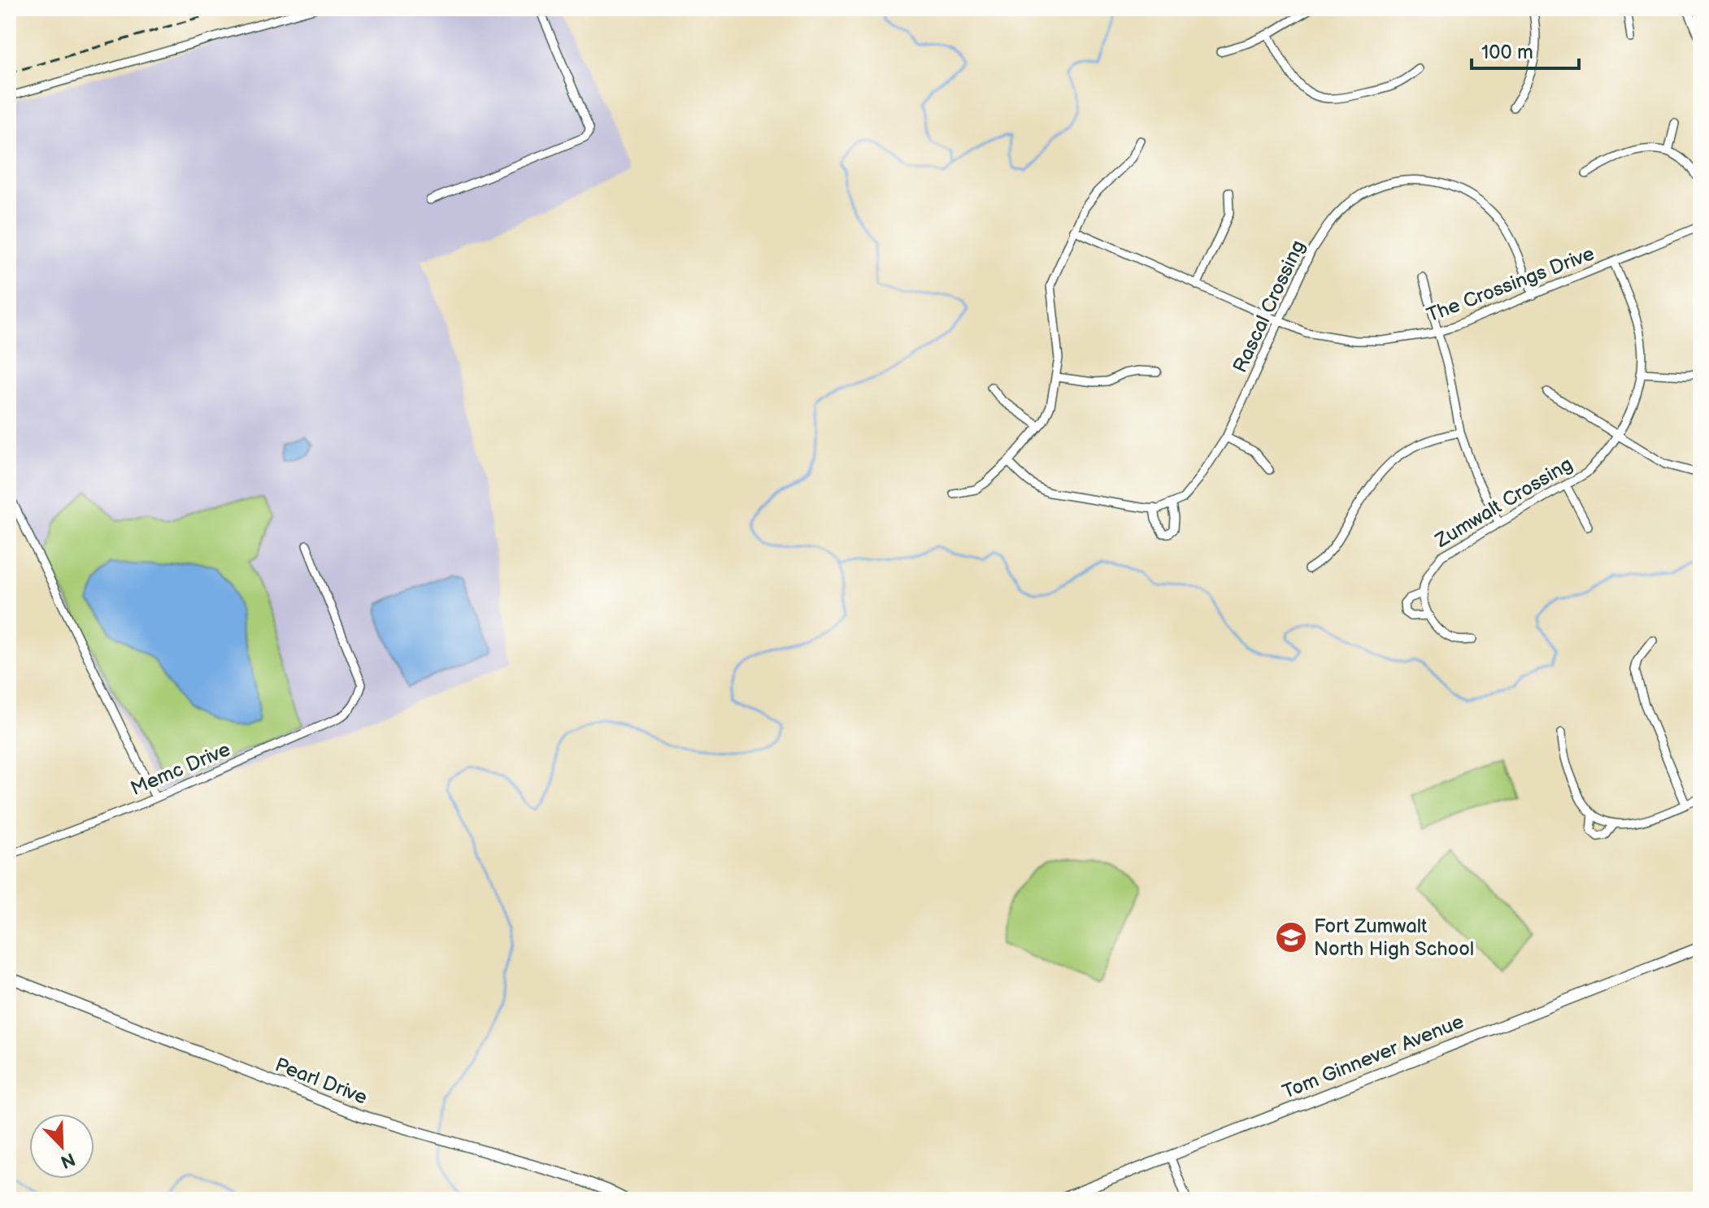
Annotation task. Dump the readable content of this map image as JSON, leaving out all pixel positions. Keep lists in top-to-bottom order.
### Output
{
  "streets": {
    "main road": ["Tom Ginnever Avenue", "Pearl Drive"],
    "street": [
      "The Crossings Drive",
      "Rascal Crossing",
      "Zumwalt Crossing",
      "Memc Drive"
    ]
  },
  "crossings": [
    ["The Crossings Drive", "Rascal Crossing"],
    ["The Crossings Drive", "Zumwalt Crossing"]
  ],
  "places": {
    "school or university": ["Fort Zumwalt North High School"]
  },
  "scale_bar": "100 m",
  "north": "bottom right"
}
